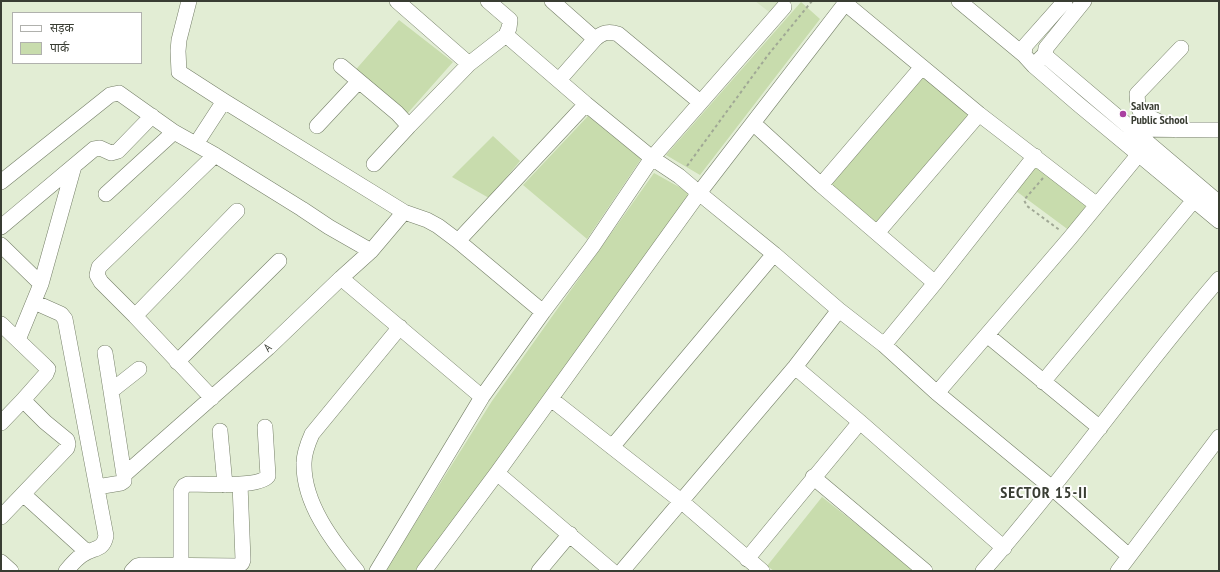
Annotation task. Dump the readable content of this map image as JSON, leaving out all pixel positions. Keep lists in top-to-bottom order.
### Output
{
  "streets": {
    "street": ["A"]
  },
  "districts": ["SECTOR 15-II"],
  "places": ["Salvan Public School"],
  "legend": ["सड़क", "पार्क"]
}
